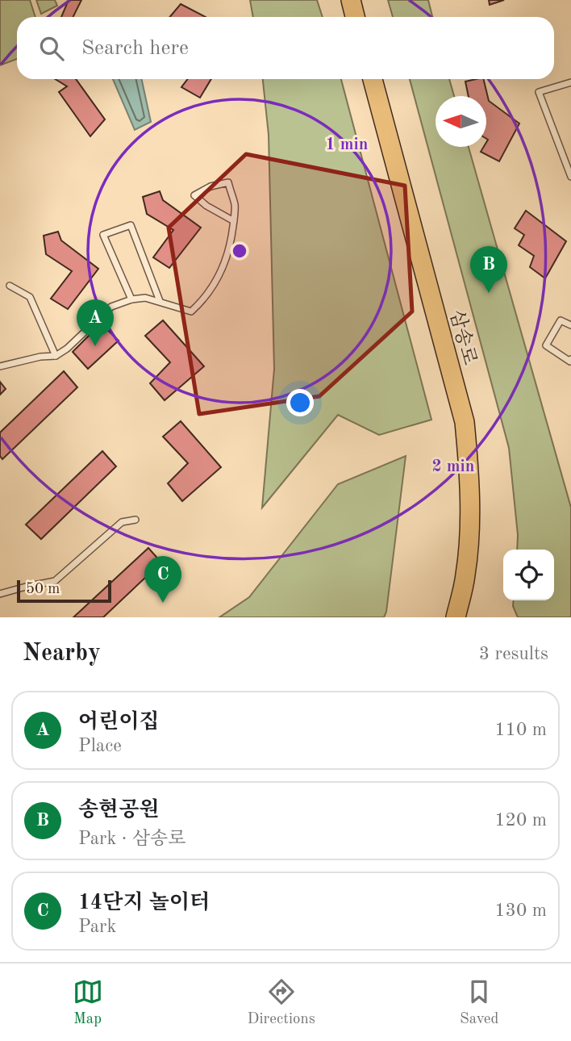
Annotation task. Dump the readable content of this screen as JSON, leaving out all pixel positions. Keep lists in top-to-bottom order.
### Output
{
  "streets": {
    "main road": ["삼송로"]
  },
  "scale_bar": "50 m",
  "north": "left",
  "page": {
    "search": "Search here",
    "pins": ["B", "A", "C"],
    "scale": "50 m",
    "heading": ["Nearby", "3 results"],
    "list": [
      {
        "mark": "A",
        "name": "어린이집",
        "note": "Place",
        "value": "110 m"
      },
      {
        "mark": "B",
        "name": "송현공원",
        "note": "Park · 삼송로",
        "value": "120 m"
      },
      {
        "mark": "C",
        "name": "14단지 놀이터",
        "note": "Park",
        "value": "130 m"
      }
    ],
    "nav": ["Map", "Directions", "Saved"]
  },
  "rings": ["1 min", "2 min"]
}
